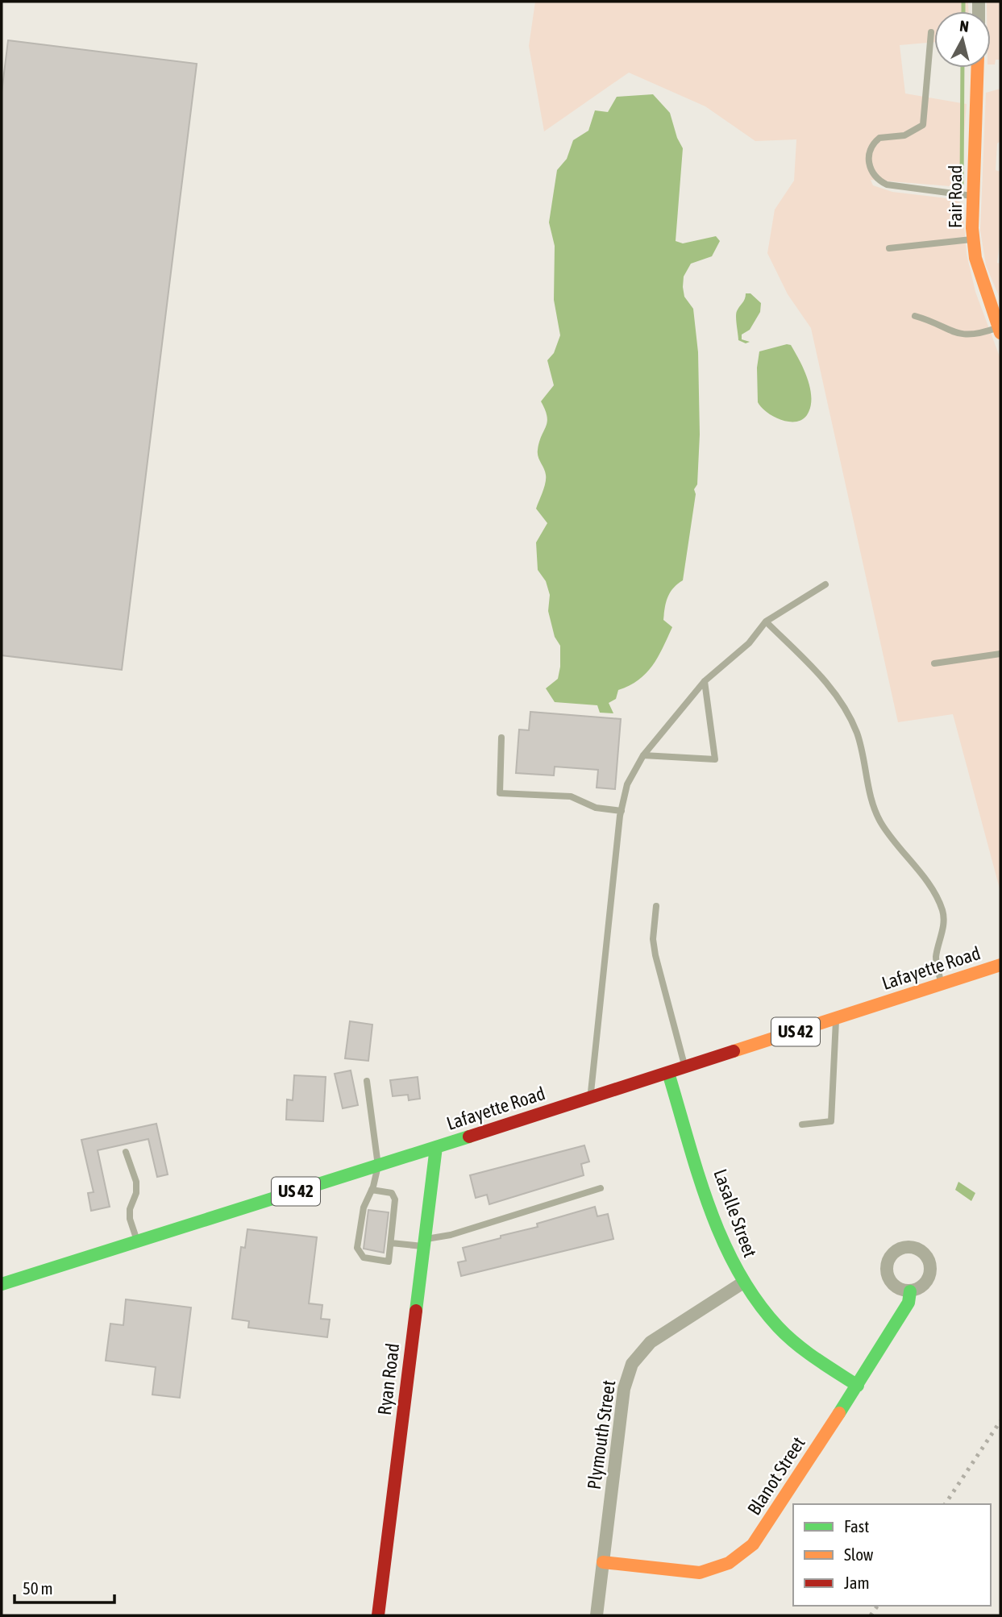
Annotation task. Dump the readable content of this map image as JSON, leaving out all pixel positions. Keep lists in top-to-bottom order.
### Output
{
  "streets": {
    "street": [
      "Fair Road",
      "Lafayette Road",
      "US 42",
      "Lasalle Street",
      "Ryan Road",
      "Plymouth Street",
      "Blanot Street"
    ]
  },
  "crossings": [
    ["Lafayette Road", "Lasalle Street"],
    ["Lafayette Road", "Ryan Road"],
    ["Lasalle Street", "Plymouth Street"],
    ["Lasalle Street", "Blanot Street"],
    ["Plymouth Street", "Blanot Street"]
  ],
  "legend": ["Fast", "Slow", "Jam"],
  "scale_bar": "50 m",
  "north": "top"
}
